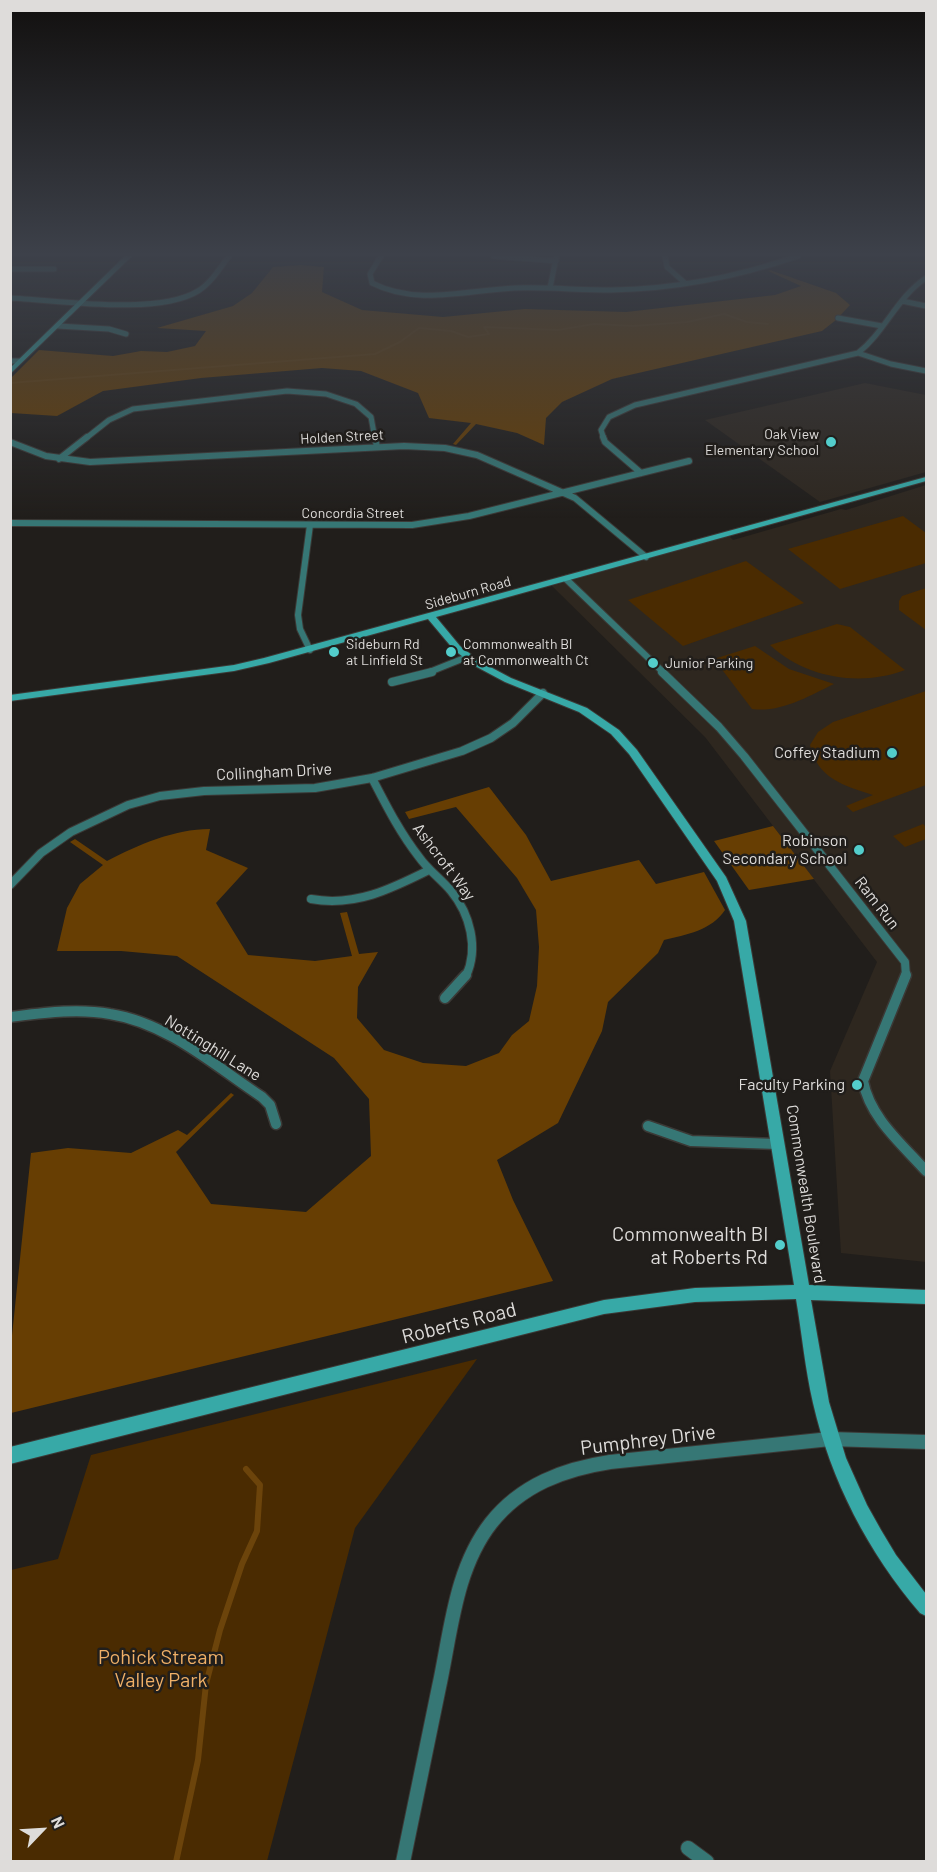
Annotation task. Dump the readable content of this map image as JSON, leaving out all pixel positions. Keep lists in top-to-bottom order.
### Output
{
  "streets": {
    "street": [
      "Holden Street",
      "Concordia Street",
      "Sideburn Road",
      "Collingham Drive",
      "Ashcroft Way",
      "Ram Run",
      "Nottinghill Lane",
      "Commonwealth Boulevard",
      "Roberts Road",
      "Pumphrey Drive"
    ]
  },
  "crossings": [
    ["Holden Street", "Concordia Street"],
    ["Holden Street", "Sideburn Road"],
    ["Sideburn Road", "Ram Run"],
    ["Sideburn Road", "Commonwealth Boulevard"],
    ["Collingham Drive", "Ashcroft Way"],
    ["Collingham Drive", "Commonwealth Boulevard"],
    ["Commonwealth Boulevard", "Roberts Road"],
    ["Commonwealth Boulevard", "Pumphrey Drive"]
  ],
  "parks": ["Pohick Stream Valley Park"],
  "places": [
    "Oak View Elementary School",
    "Sideburn Rd at Linfield St",
    "Commonwealth Bl at Commonwealth Ct",
    "Junior Parking",
    "Coffey Stadium",
    "Robinson Secondary School",
    "Faculty Parking",
    "Commonwealth Bl at Roberts Rd"
  ],
  "north": "top right"
}
